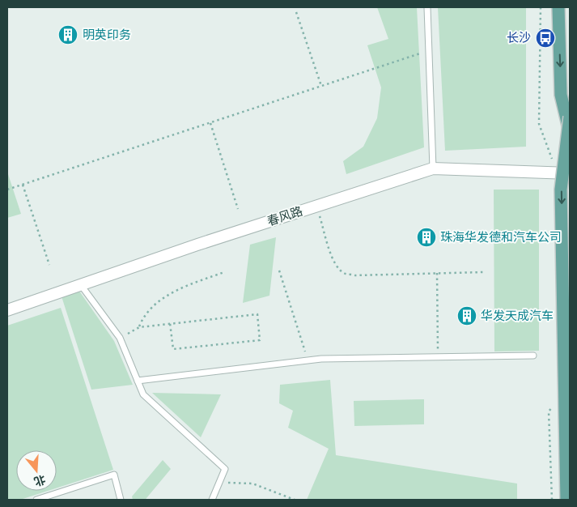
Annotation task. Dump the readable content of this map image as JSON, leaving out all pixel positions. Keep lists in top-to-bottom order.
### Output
{
  "streets": {
    "street": ["春风路"]
  },
  "places": {
    "building": ["明英印务", "珠海华发德和汽车公司", "华发天成汽车"],
    "bus stop": ["长沙"]
  },
  "north": "bottom"
}
